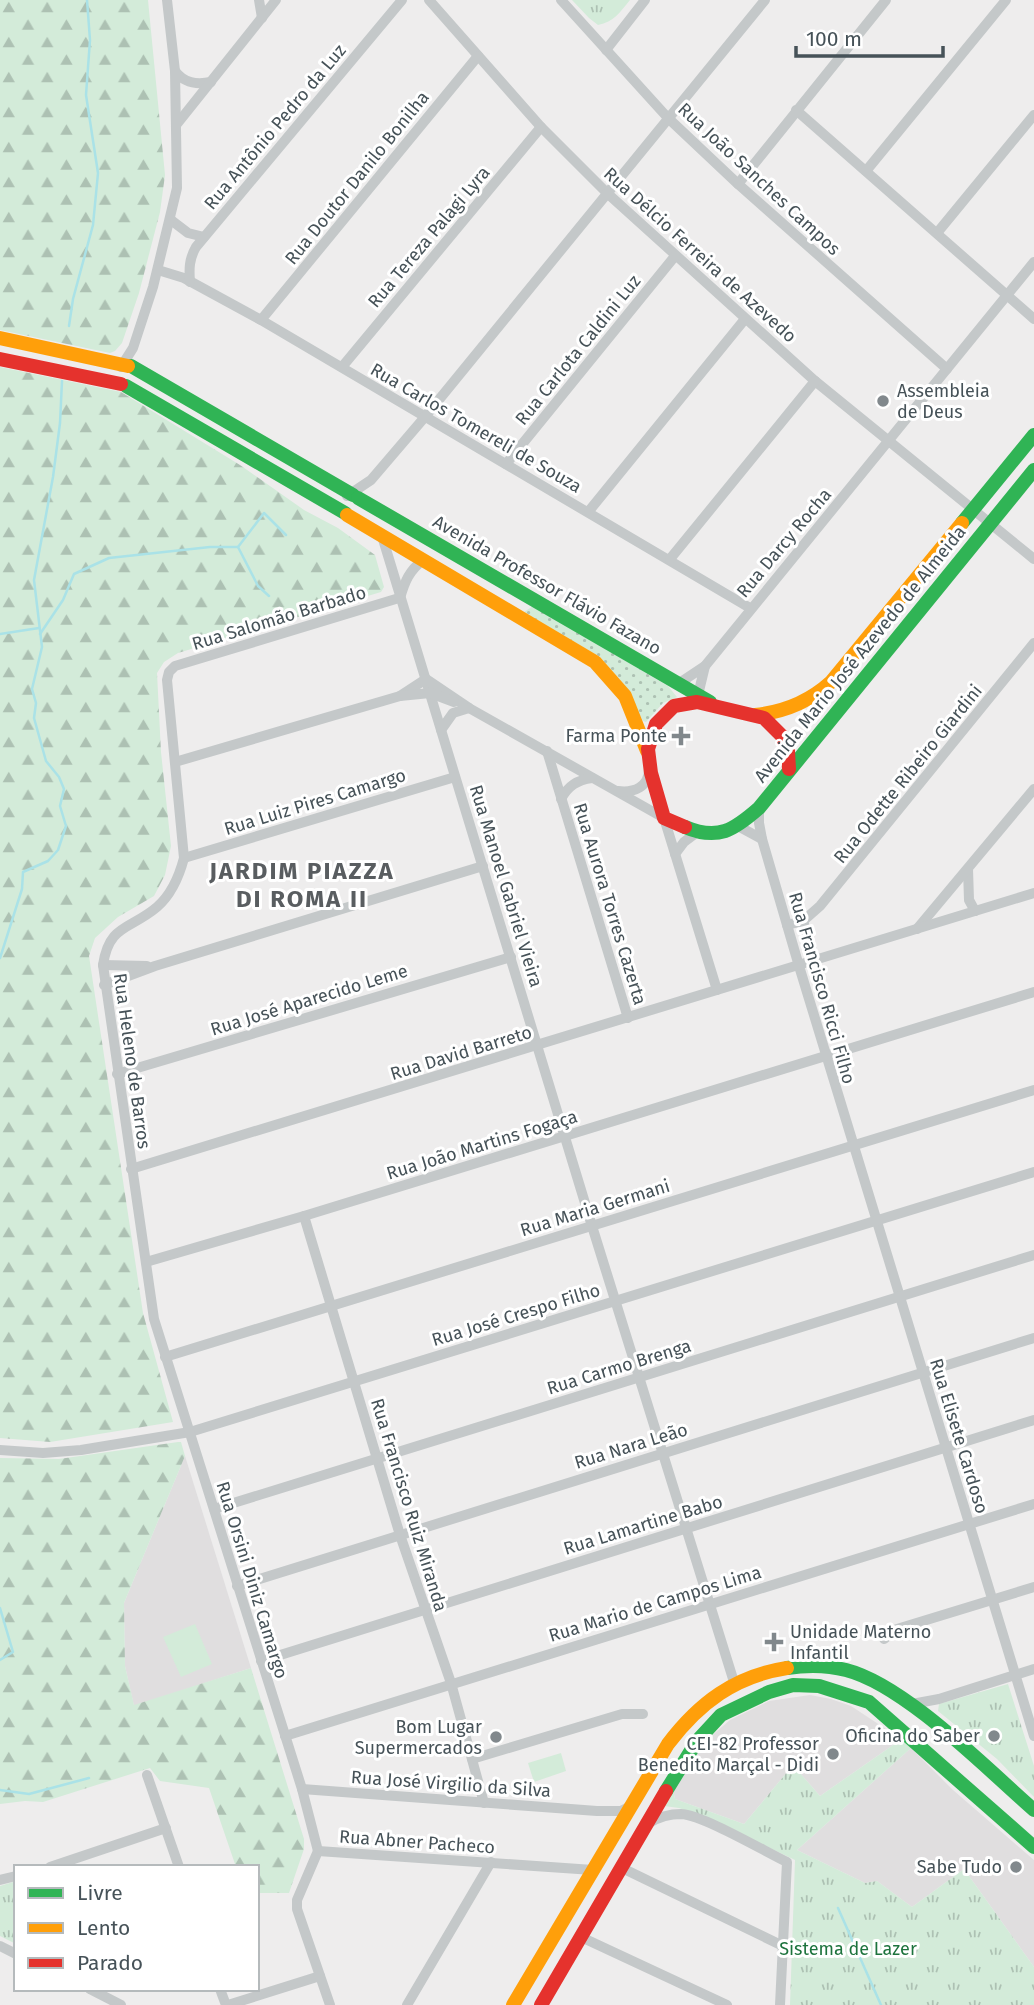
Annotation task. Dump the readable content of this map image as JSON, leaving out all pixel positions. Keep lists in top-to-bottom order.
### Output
{
  "streets": {
    "street": [
      "Rua Antônio Pedro da Luz",
      "Rua Doutor Danilo Bonilha",
      "Rua João Sanches Campos",
      "Rua Tereza Palagi Lyra",
      "Rua Délcio Ferreira de Azevedo",
      "Rua Carlota Caldini Luz",
      "Rua Carlos Tomereli de Souza",
      "Rua Darcy Rocha",
      "Avenida Professor Flávio Fazano",
      "Rua Salomão Barbado",
      "Avenida Mario José Azevedo de Almeida",
      "Rua Odette Ribeiro Giardini",
      "Rua Luiz Pires Camargo",
      "Rua Manoel Gabriel Vieira",
      "Rua Aurora Torres Cazerta",
      "Rua Francisco Ricci Filho",
      "Rua José Aparecido Leme",
      "Rua David Barreto",
      "Rua Heleno de Barros",
      "Rua João Martins Fogaça",
      "Rua Maria Germani",
      "Rua José Crespo Filho",
      "Rua Carmo Brenga",
      "Rua Elisete Cardoso",
      "Rua Nara Leão",
      "Rua Francisco Ruiz Miranda",
      "Rua Lamartine Babo",
      "Rua Orsini Diniz Camargo",
      "Rua Mario de Campos Lima",
      "Rua José Virgilio da Silva",
      "Rua Abner Pacheco"
    ]
  },
  "crossings": [
    ["Rua Antônio Pedro da Luz", "Rua Carlos Tomereli de Souza"],
    ["Rua Doutor Danilo Bonilha", "Rua Délcio Ferreira de Azevedo"],
    ["Rua Doutor Danilo Bonilha", "Rua Carlos Tomereli de Souza"],
    ["Rua João Sanches Campos", "Rua Darcy Rocha"],
    ["Rua Tereza Palagi Lyra", "Rua Délcio Ferreira de Azevedo"],
    ["Rua Tereza Palagi Lyra", "Rua Carlos Tomereli de Souza"],
    ["Rua Délcio Ferreira de Azevedo", "Rua Carlota Caldini Luz"],
    ["Rua Délcio Ferreira de Azevedo", "Rua Darcy Rocha"],
    ["Rua Délcio Ferreira de Azevedo", "Avenida Mario José Azevedo de Almeida"],
    ["Rua Carlota Caldini Luz", "Rua Carlos Tomereli de Souza"],
    ["Rua Carlos Tomereli de Souza", "Rua Darcy Rocha"],
    ["Rua Darcy Rocha", "Avenida Professor Flávio Fazano"],
    ["Avenida Professor Flávio Fazano", "Avenida Mario José Azevedo de Almeida"],
    ["Avenida Professor Flávio Fazano", "Rua Francisco Ricci Filho"],
    ["Rua Salomão Barbado", "Rua Manoel Gabriel Vieira"],
    ["Rua Salomão Barbado", "Rua Heleno de Barros"],
    ["Avenida Mario José Azevedo de Almeida", "Rua Francisco Ricci Filho"],
    ["Rua Odette Ribeiro Giardini", "Rua Francisco Ricci Filho"],
    ["Rua Luiz Pires Camargo", "Rua Manoel Gabriel Vieira"],
    ["Rua Luiz Pires Camargo", "Rua Heleno de Barros"],
    ["Rua Manoel Gabriel Vieira", "Rua José Aparecido Leme"],
    ["Rua Manoel Gabriel Vieira", "Rua David Barreto"],
    ["Rua Manoel Gabriel Vieira", "Rua João Martins Fogaça"],
    ["Rua Manoel Gabriel Vieira", "Rua Maria Germani"],
    ["Rua Manoel Gabriel Vieira", "Rua José Crespo Filho"],
    ["Rua Manoel Gabriel Vieira", "Rua Carmo Brenga"],
    ["Rua Manoel Gabriel Vieira", "Rua Nara Leão"],
    ["Rua Manoel Gabriel Vieira", "Rua Lamartine Babo"],
    ["Rua Manoel Gabriel Vieira", "Rua Mario de Campos Lima"],
    ["Rua Aurora Torres Cazerta", "Rua David Barreto"],
    ["Rua Francisco Ricci Filho", "Rua David Barreto"],
    ["Rua Francisco Ricci Filho", "Rua João Martins Fogaça"],
    ["Rua Francisco Ricci Filho", "Rua Maria Germani"],
    ["Rua Francisco Ricci Filho", "Rua Elisete Cardoso"],
    ["Rua José Aparecido Leme", "Rua Heleno de Barros"],
    ["Rua David Barreto", "Rua Heleno de Barros"],
    ["Rua Heleno de Barros", "Rua João Martins Fogaça"],
    ["Rua Heleno de Barros", "Rua Orsini Diniz Camargo"],
    ["Rua João Martins Fogaça", "Rua Francisco Ruiz Miranda"],
    ["Rua Maria Germani", "Rua Elisete Cardoso"],
    ["Rua Maria Germani", "Rua Francisco Ruiz Miranda"],
    ["Rua Maria Germani", "Rua Orsini Diniz Camargo"],
    ["Rua José Crespo Filho", "Rua Elisete Cardoso"],
    ["Rua José Crespo Filho", "Rua Francisco Ruiz Miranda"],
    ["Rua José Crespo Filho", "Rua Orsini Diniz Camargo"],
    ["Rua Carmo Brenga", "Rua Elisete Cardoso"],
    ["Rua Carmo Brenga", "Rua Francisco Ruiz Miranda"],
    ["Rua Carmo Brenga", "Rua Orsini Diniz Camargo"],
    ["Rua Elisete Cardoso", "Rua Nara Leão"],
    ["Rua Elisete Cardoso", "Rua Lamartine Babo"],
    ["Rua Elisete Cardoso", "Rua Mario de Campos Lima"],
    ["Rua Nara Leão", "Rua Francisco Ruiz Miranda"],
    ["Rua Nara Leão", "Rua Orsini Diniz Camargo"],
    ["Rua Francisco Ruiz Miranda", "Rua Lamartine Babo"],
    ["Rua Francisco Ruiz Miranda", "Rua Mario de Campos Lima"],
    ["Rua Francisco Ruiz Miranda", "Rua José Virgilio da Silva"],
    ["Rua Lamartine Babo", "Rua Orsini Diniz Camargo"],
    ["Rua Orsini Diniz Camargo", "Rua Mario de Campos Lima"],
    ["Rua Orsini Diniz Camargo", "Rua José Virgilio da Silva"],
    ["Rua Orsini Diniz Camargo", "Rua Abner Pacheco"]
  ],
  "districts": ["JARDIM PIAZZA DI ROMA II"],
  "parks": ["Sistema de Lazer"],
  "places": {
    "other": [
      "Assembleia de Deus",
      "Oficina do Saber",
      "Bom Lugar Supermercados",
      "CEI-82 Professor Benedito Marçal - Didi",
      "Sabe Tudo"
    ],
    "health": ["Farma Ponte", "Unidade Materno Infantil"]
  },
  "legend": ["Livre", "Lento", "Parado"],
  "scale_bar": "100 m"
}
